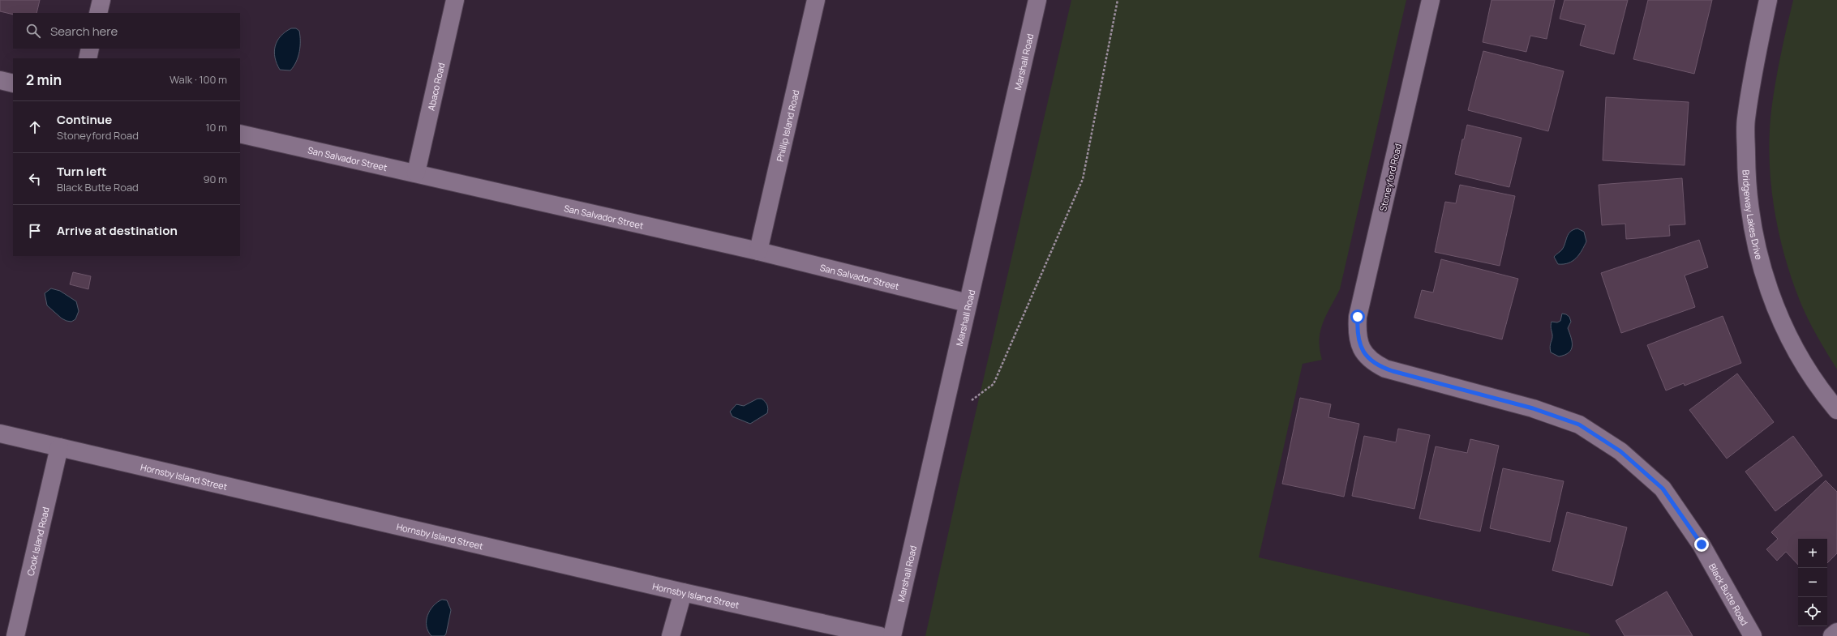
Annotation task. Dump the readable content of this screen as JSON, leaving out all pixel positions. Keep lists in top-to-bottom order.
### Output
{
  "streets": {
    "street": [
      "Marshall Road",
      "Abaco Road",
      "Phillip Island Road",
      "San Salvador Street",
      "Stoneyford Road",
      "Bridgeway Lakes Drive",
      "Hornsby Island Street",
      "Cook Island Road",
      "Black Butte Road"
    ]
  },
  "crossings": [
    ["Marshall Road", "San Salvador Street"],
    ["Abaco Road", "San Salvador Street"],
    ["Phillip Island Road", "San Salvador Street"],
    ["Stoneyford Road", "Black Butte Road"],
    ["Hornsby Island Street", "Cook Island Road"]
  ],
  "page": {
    "search": "Search here",
    "heading": ["2 min", "Walk · 100 m"],
    "list": [
      ["Continue", "Stoneyford Road", "10 m"],
      ["Turn left", "Black Butte Road", "90 m"],
      "Arrive at destination"
    ],
    "map_buttons": ["+", "−"]
  }
}
